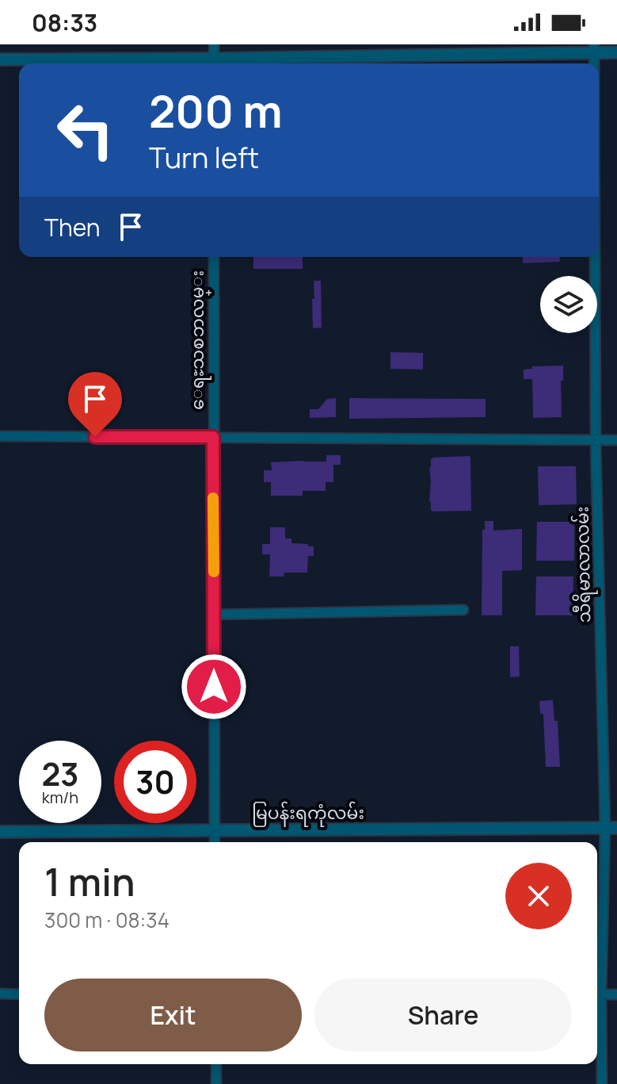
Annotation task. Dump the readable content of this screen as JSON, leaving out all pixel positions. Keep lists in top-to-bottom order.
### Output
{
  "streets": {
    "street": ["ေရႊသစၥာလမ္း", "သီရိမာလာလမ်း", "မြပန်းရကုံလမ်း"]
  },
  "crossings": [
    ["ေရႊသစၥာလမ္း", "မြပန်းရကုံလမ်း"],
    ["သီရိမာလာလမ်း", "မြပန်းရကုံလမ်း"]
  ],
  "page": {
    "status": "08:33",
    "turn": ["200 m", "Turn left"],
    "then": "Then",
    "speed": "23 km/h",
    "limit": "30",
    "heading": ["1 min", "300 m · 08:34"],
    "buttons": ["Exit", "Share"]
  }
}
